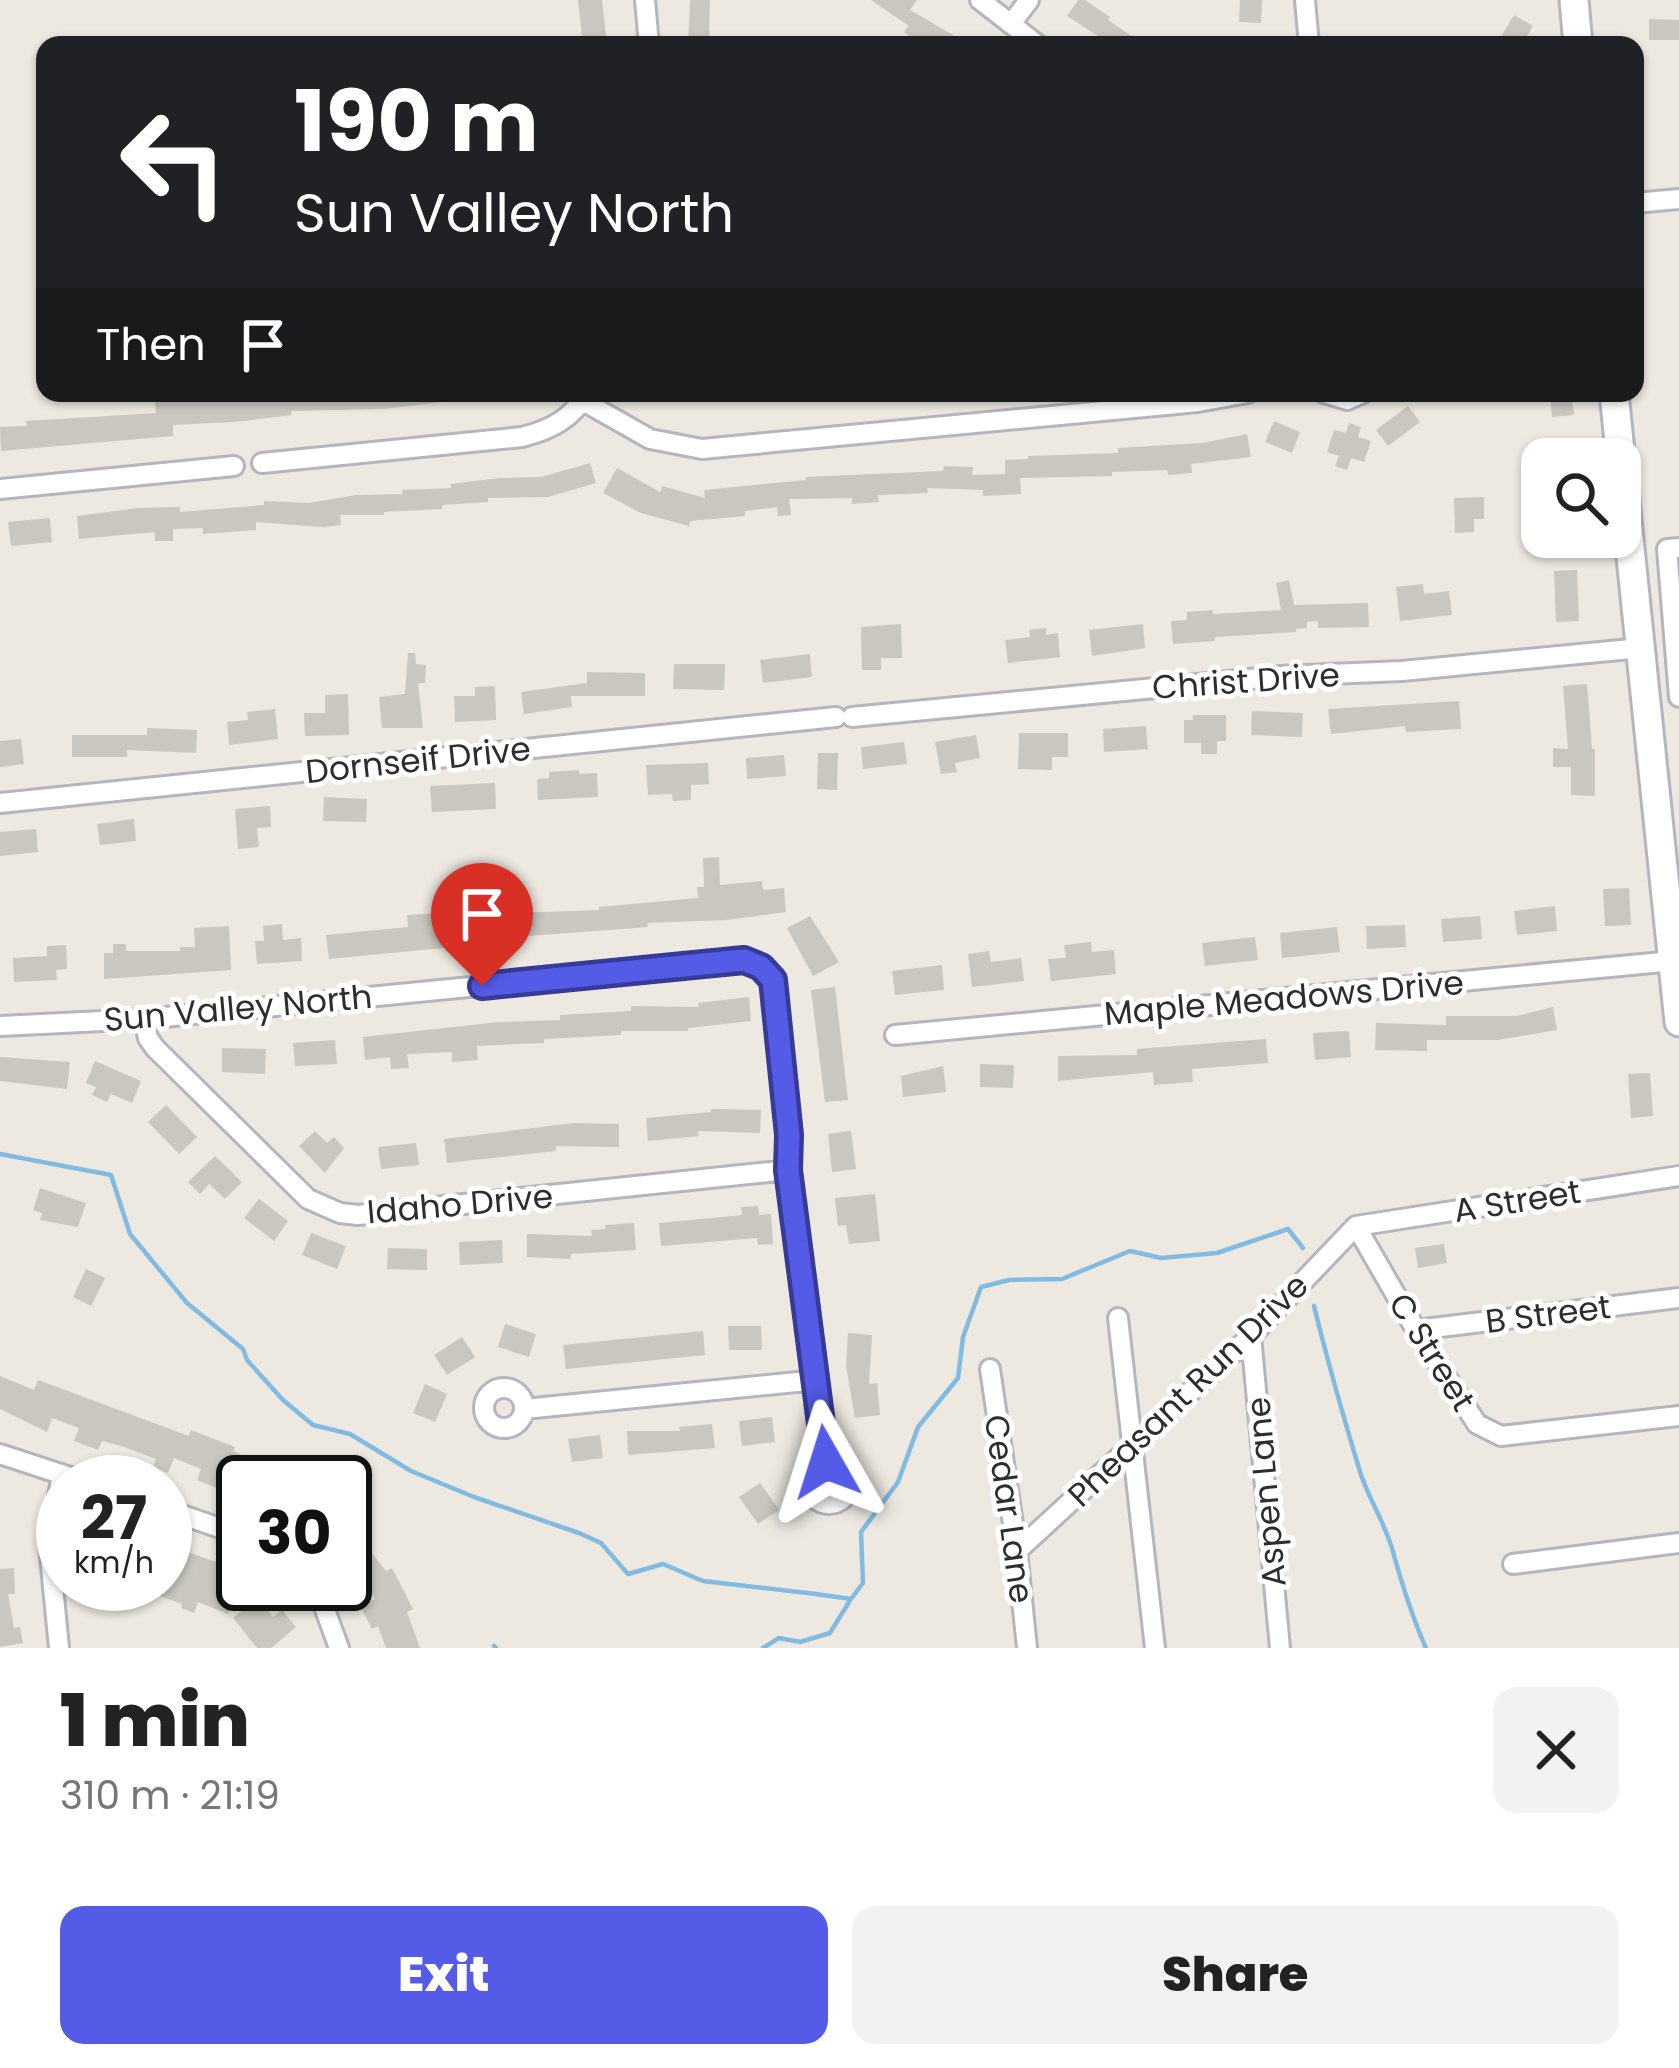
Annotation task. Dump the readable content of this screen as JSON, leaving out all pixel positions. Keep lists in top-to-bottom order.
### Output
{
  "streets": {
    "street": [
      "Christ Drive",
      "Dornseif Drive",
      "Maple Meadows Drive",
      "Sun Valley North",
      "A Street",
      "Idaho Drive",
      "B Street",
      "C Street",
      "Pheasant Run Drive",
      "Aspen Lane",
      "Cedar Lane"
    ]
  },
  "crossings": [
    ["Christ Drive", "Dornseif Drive"],
    ["Sun Valley North", "Idaho Drive"],
    ["A Street", "C Street"],
    ["A Street", "Pheasant Run Drive"],
    ["B Street", "C Street"],
    ["C Street", "Pheasant Run Drive"],
    ["Pheasant Run Drive", "Aspen Lane"],
    ["Pheasant Run Drive", "Cedar Lane"]
  ],
  "page": {
    "turn": ["190 m", "Sun Valley North"],
    "then": "Then",
    "speed": "27 km/h",
    "limit": "30",
    "heading": ["1 min", "310 m · 21:19"],
    "buttons": ["Exit", "Share"]
  }
}
